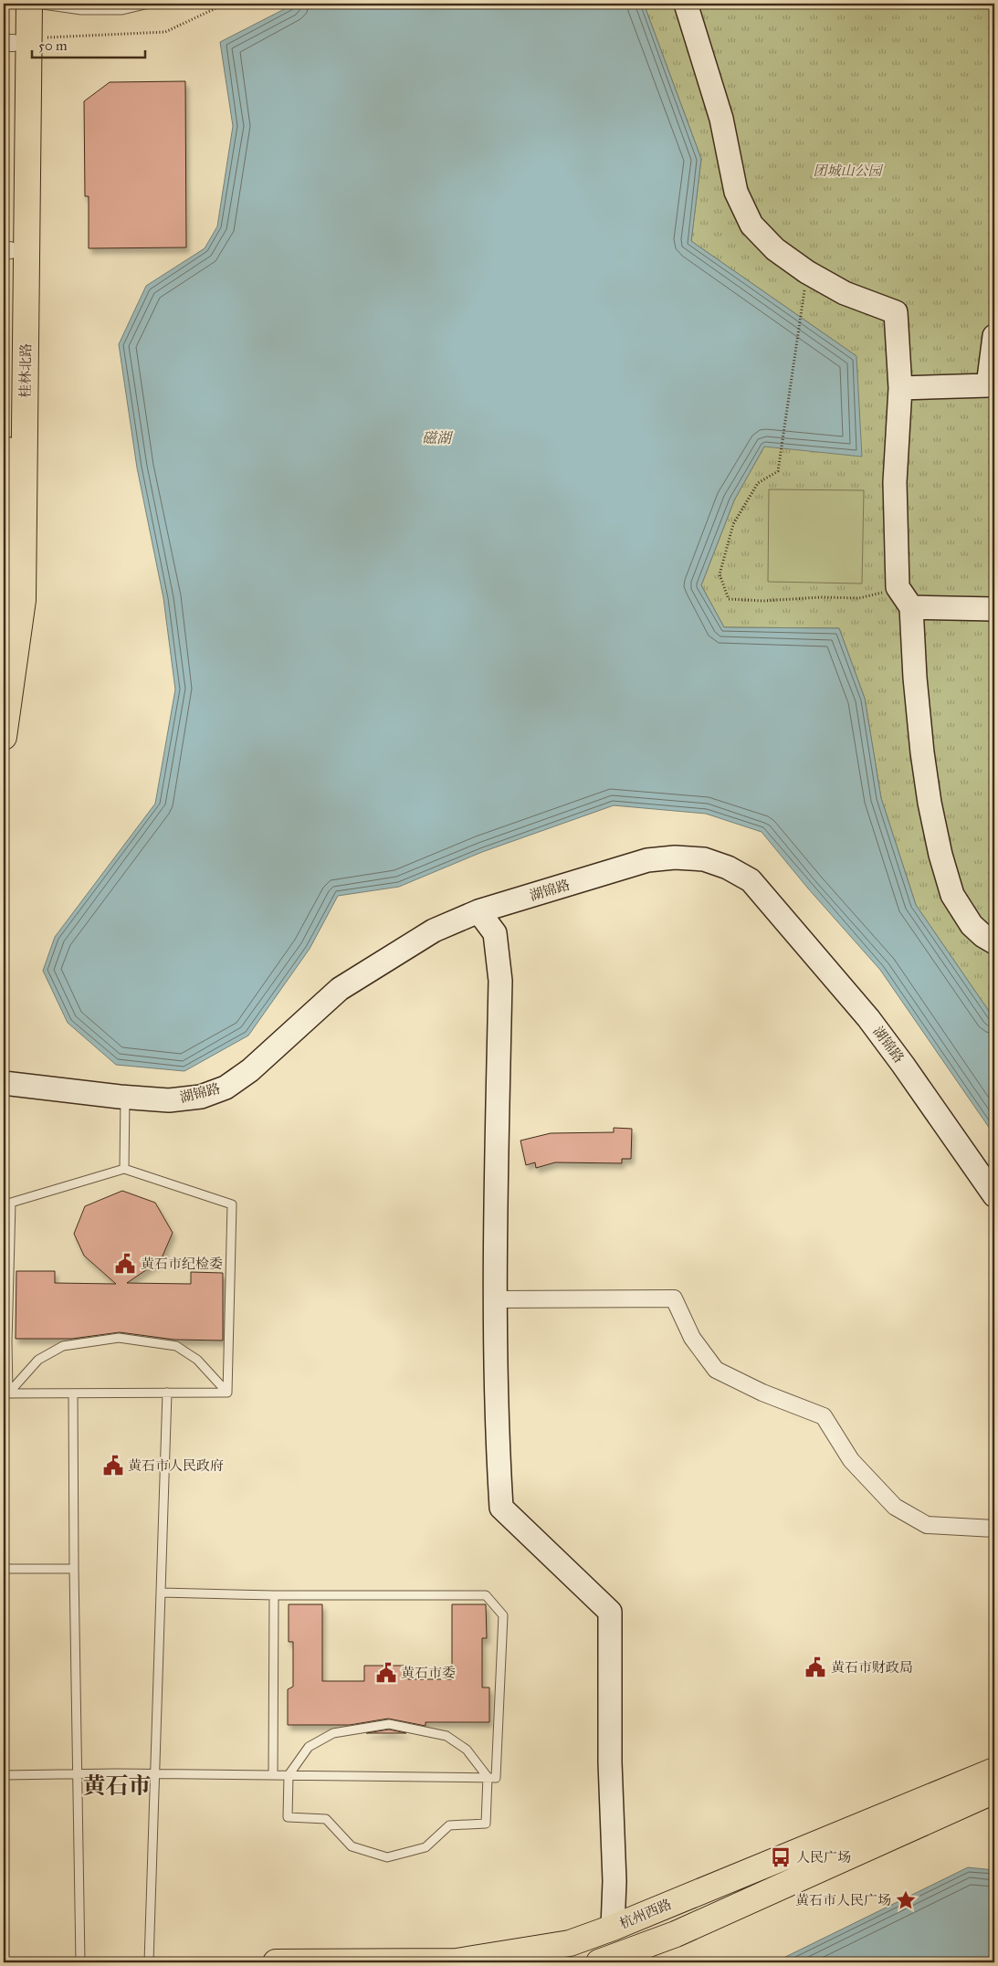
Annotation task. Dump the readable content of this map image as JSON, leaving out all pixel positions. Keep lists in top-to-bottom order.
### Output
{
  "streets": {
    "main road": ["桂林北路", "杭州西路"],
    "street": ["湖锦路"]
  },
  "districts": ["黄石市"],
  "water": ["磁湖"],
  "parks": ["团城山公园"],
  "places": {
    "public building": [
      "黄石市纪检委",
      "黄石市人民政府",
      "黄石市财政局",
      "黄石市委"
    ],
    "bus stop": ["人民广场"],
    "place": ["黄石市人民广场"]
  },
  "scale_bar": "50 m"
}
